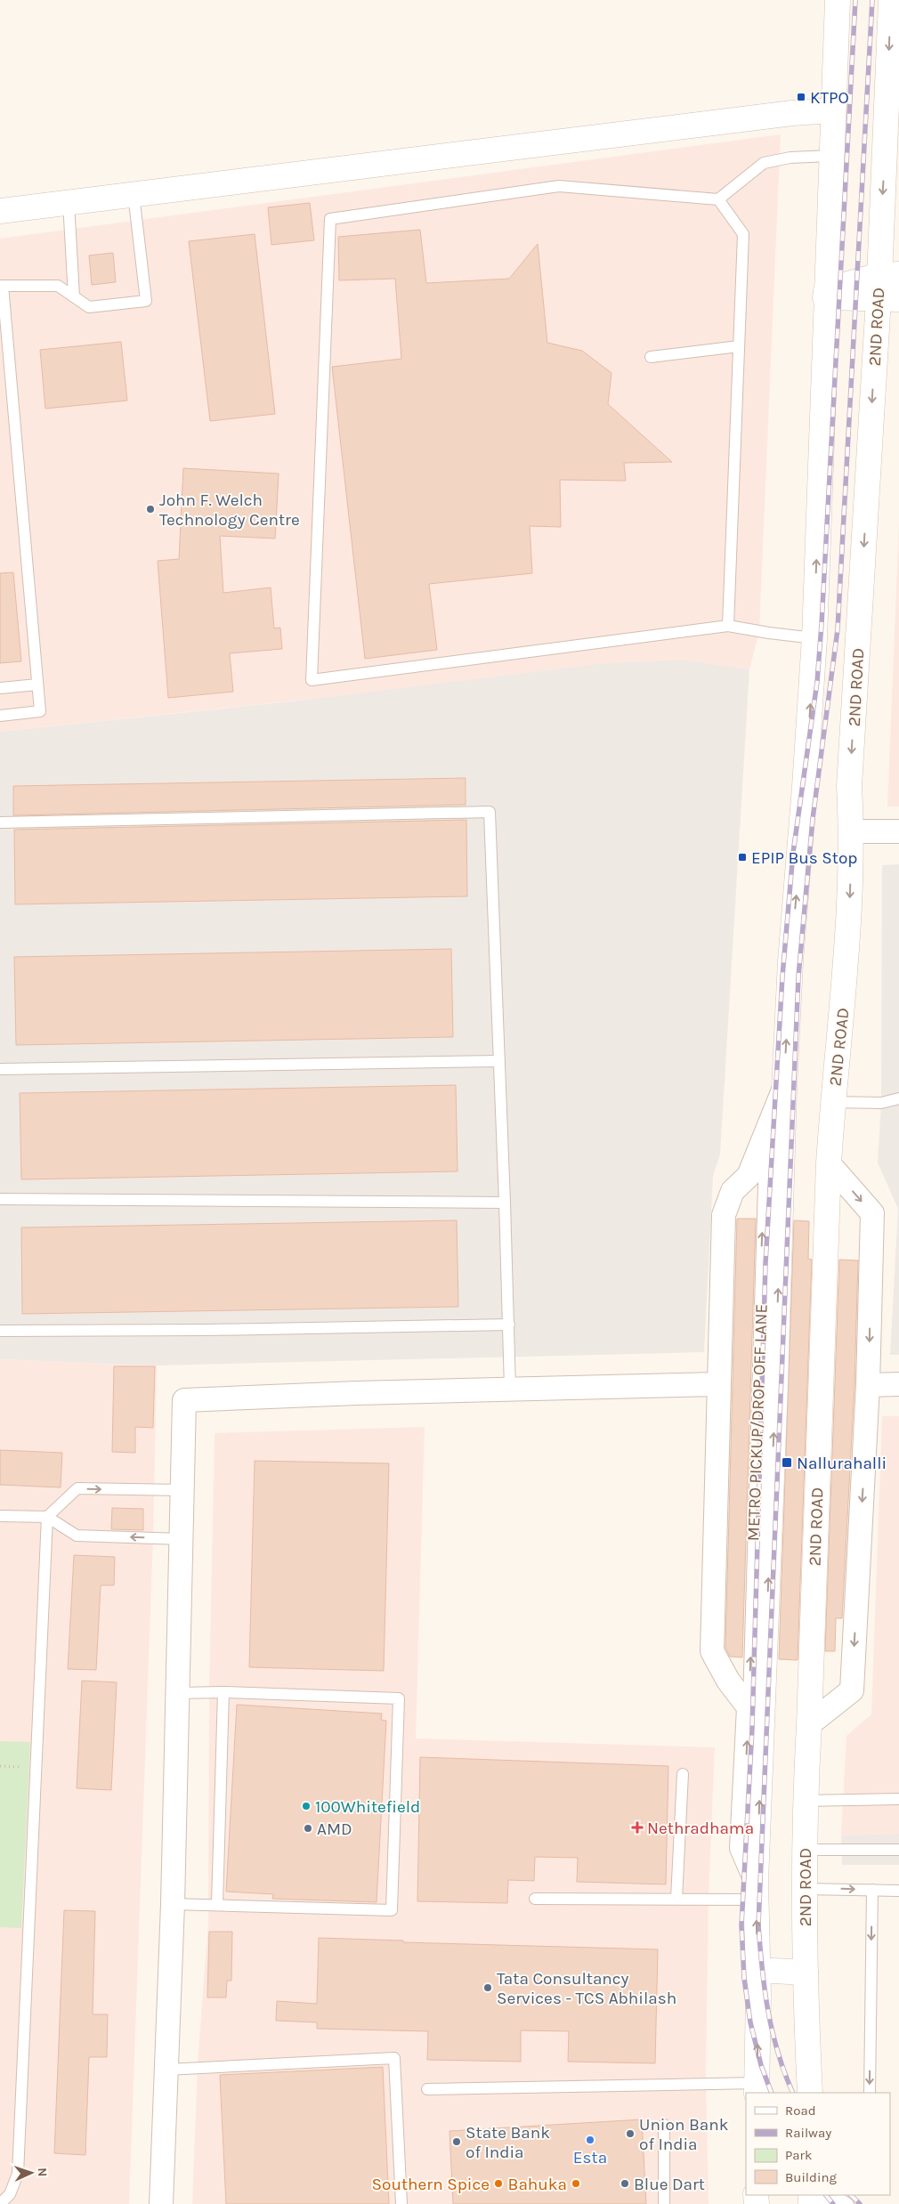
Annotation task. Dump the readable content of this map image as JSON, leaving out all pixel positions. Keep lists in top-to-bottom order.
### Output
{
  "streets": {
    "main road": ["2ND ROAD"],
    "lane": ["METRO PICKUP/DROP OFF LANE"]
  },
  "one_way": ["METRO PICKUP/DROP OFF LANE"],
  "places": {
    "transit": ["KTPO", "EPIP Bus Stop", "Nallurahalli"],
    "other": [
      "John F. Welch Technology Centre",
      "100Whitefield",
      "AMD",
      "Tata Consultancy Services - TCS Abhilash",
      "Union Bank of India",
      "Esta",
      "State Bank of India",
      "Southern Spice",
      "Bahuka",
      "Blue Dart"
    ],
    "health": ["Nethradhama"]
  },
  "legend": [
    "Road",
    "Railway",
    "Park",
    "Building"
  ],
  "north": "right"
}
